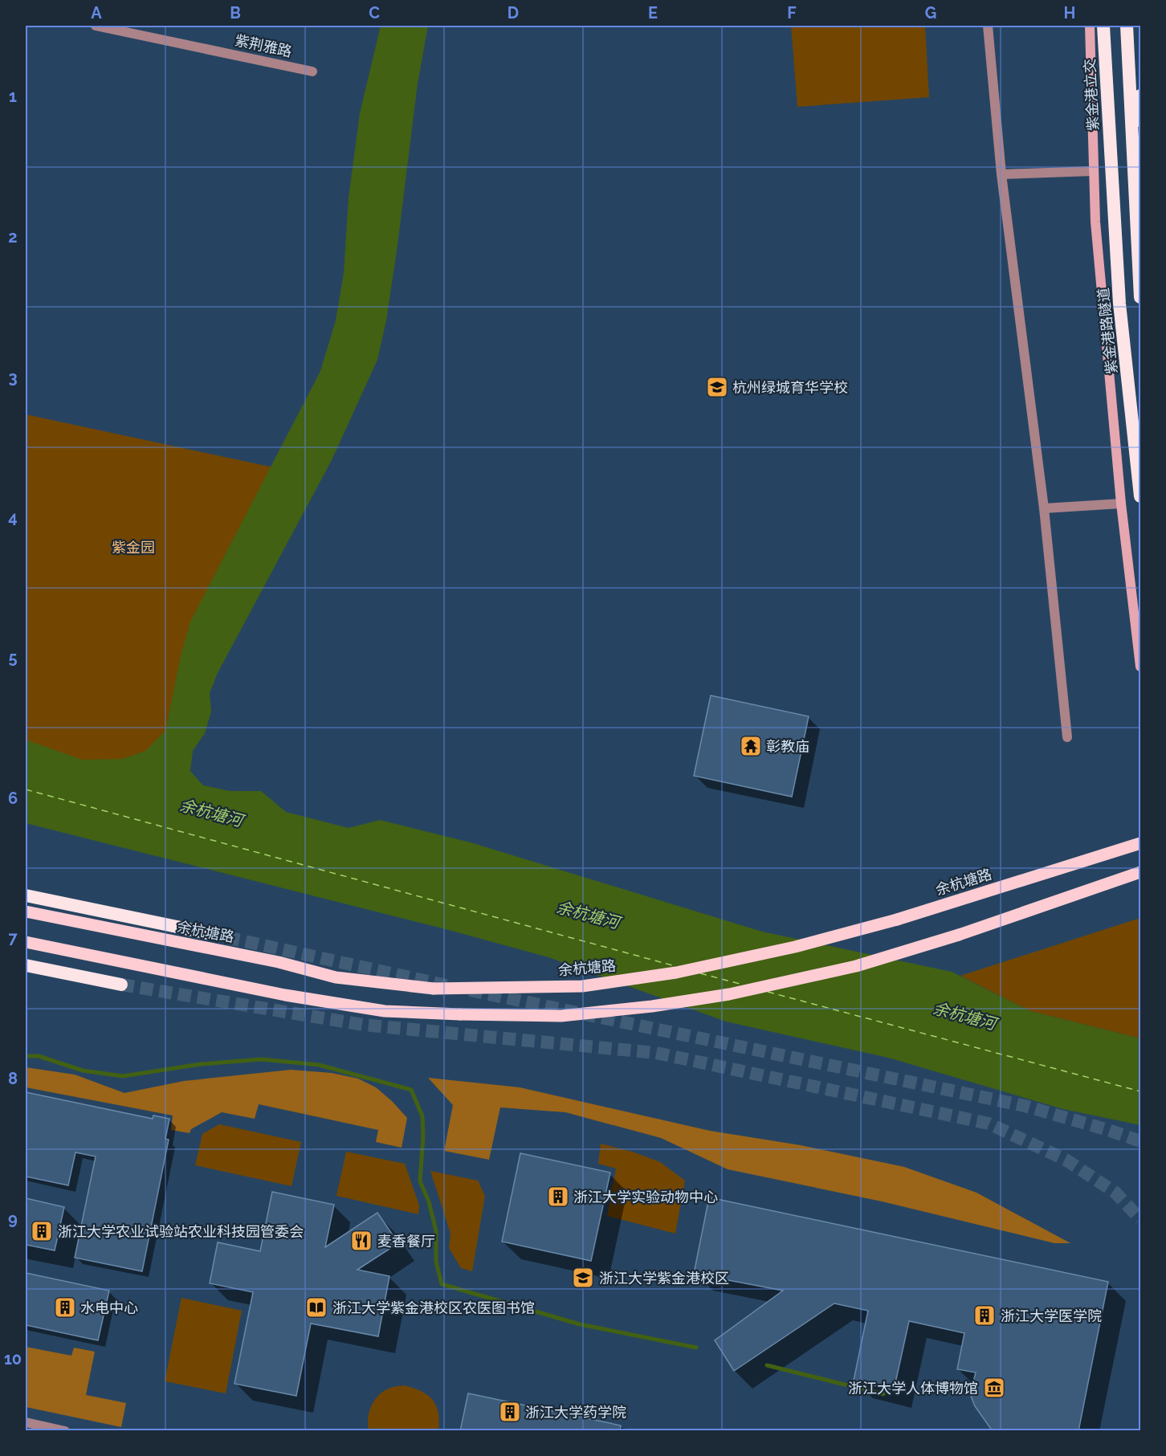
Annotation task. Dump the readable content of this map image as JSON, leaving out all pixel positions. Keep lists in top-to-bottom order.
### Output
{
  "streets": {
    "highway": ["紫金港立交", "紫金港路隧道"],
    "main road": ["余杭塘路"],
    "street": ["紫荆雅路"]
  },
  "crossings": [
    ["紫金港立交", "紫金港路隧道"]
  ],
  "water": ["余杭塘河"],
  "parks": ["紫金园"],
  "places": {
    "school or university": ["杭州绿城育华学校", "浙江大学紫金港校区"],
    "temple": ["彰教庙"],
    "building": [
      "浙江大学实验动物中心",
      "浙江大学农业试验站农业科技园管委会",
      "水电中心",
      "浙江大学医学院",
      "浙江大学药学院"
    ],
    "restaurant": ["麦香餐厅"],
    "library": ["浙江大学紫金港校区农医图书馆"],
    "museum": ["浙江大学人体博物馆"]
  },
  "grid": {
    "columns": [
      "A",
      "B",
      "C",
      "D",
      "E",
      "F",
      "G",
      "H"
    ],
    "rows": [
      "1",
      "2",
      "3",
      "4",
      "5",
      "6",
      "7",
      "8",
      "9",
      "10"
    ]
  }
}
